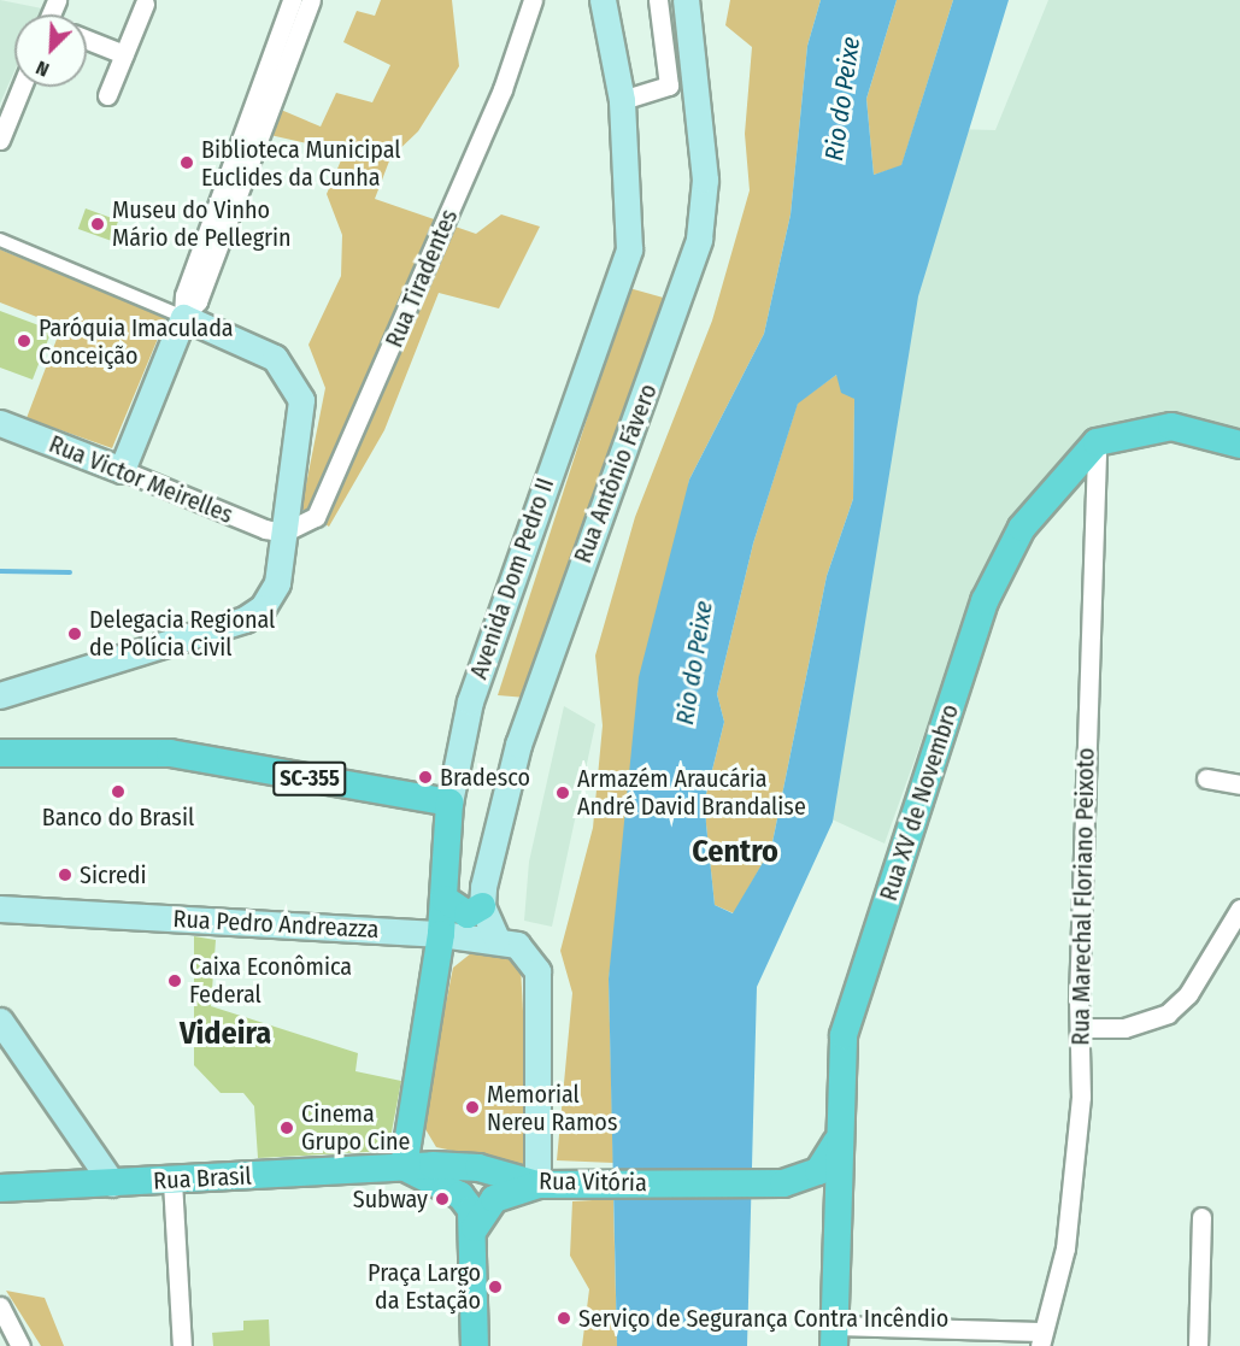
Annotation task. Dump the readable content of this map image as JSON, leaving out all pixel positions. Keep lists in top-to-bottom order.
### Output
{
  "streets": {
    "main road": [
      "Rua Antônio Fávero",
      "Rua Victor Meirelles",
      "Avenida Dom Pedro II",
      "SC-355",
      "Rua XV de Novembro",
      "Rua Pedro Andreazza",
      "Rua Brasil",
      "Rua Vitória"
    ],
    "street": ["Rua Tiradentes", "Rua Marechal Floriano Peixoto"]
  },
  "crossings": [
    ["Rua Tiradentes", "Rua Victor Meirelles"],
    ["Avenida Dom Pedro II", "SC-355"],
    ["Avenida Dom Pedro II", "Rua Pedro Andreazza"],
    ["Avenida Dom Pedro II", "Rua Brasil"],
    ["Avenida Dom Pedro II", "Rua Vitória"],
    ["Rua XV de Novembro", "Rua Marechal Floriano Peixoto"],
    ["Rua XV de Novembro", "Rua Vitória"],
    ["Rua Pedro Andreazza", "Rua Vitória"],
    ["Rua Brasil", "Rua Vitória"]
  ],
  "districts": ["Centro", "Videira"],
  "water": ["Rio do Peixe"],
  "places": [
    "Biblioteca Municipal Euclides da Cunha",
    "Museu do Vinho Mário de Pellegrin",
    "Paróquia Imaculada Conceição",
    "Delegacia Regional de Polícia Civil",
    "Bradesco",
    "Banco do Brasil",
    "Armazém Araucária André David Brandalise",
    "Sicredi",
    "Caixa Econômica Federal",
    "Memorial Nereu Ramos",
    "Cinema Grupo Cine",
    "Subway",
    "Praça Largo da Estação",
    "Serviço de Segurança Contra Incêndio"
  ],
  "north": "bottom left"
}
